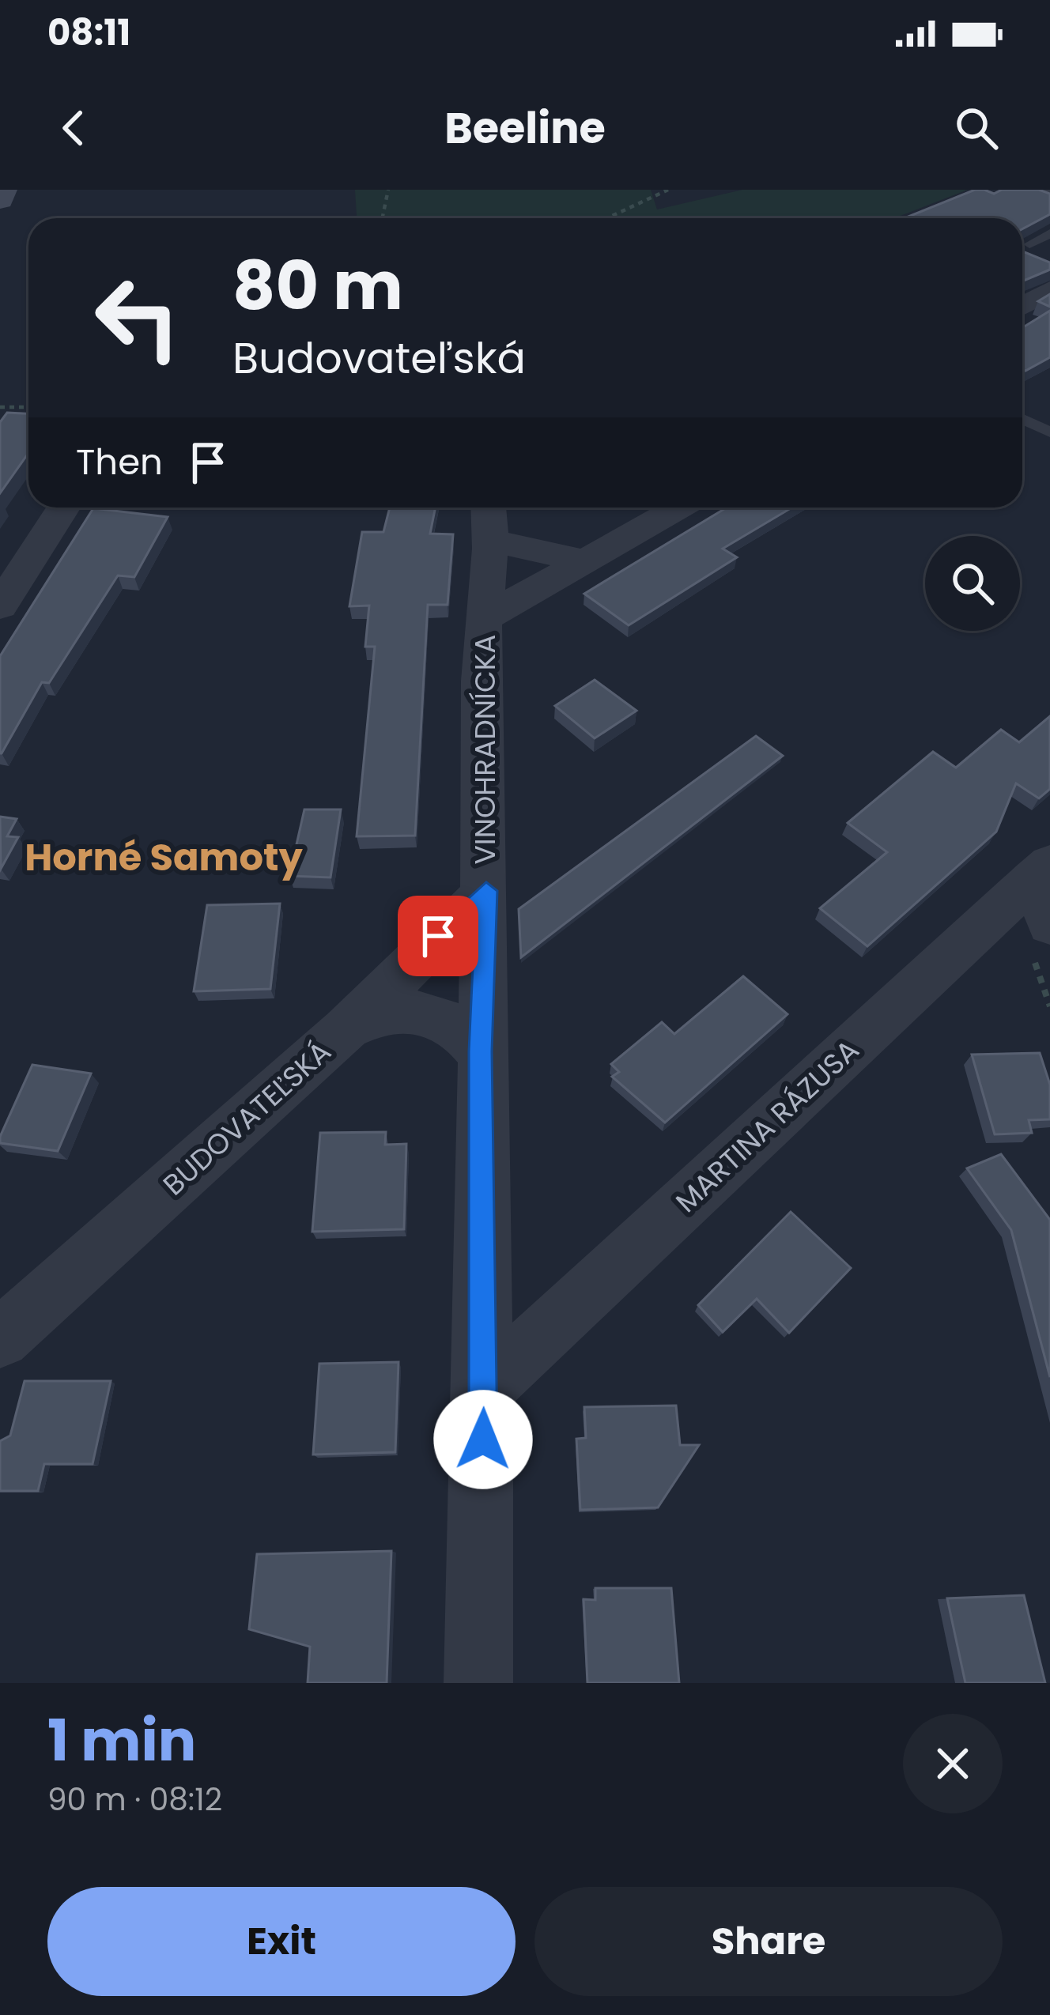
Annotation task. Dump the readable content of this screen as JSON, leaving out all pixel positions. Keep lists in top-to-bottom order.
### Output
{
  "streets": {
    "street": ["VINOHRADNÍCKA", "BUDOVATEĽSKÁ", "MARTINA RÁZUSA"]
  },
  "crossings": [
    ["VINOHRADNÍCKA", "BUDOVATEĽSKÁ"],
    ["VINOHRADNÍCKA", "MARTINA RÁZUSA"]
  ],
  "districts": ["Horné Samoty"],
  "page": {
    "status": "08:11",
    "header": "Beeline",
    "turn": ["80 m", "Budovateľská"],
    "then": "Then",
    "heading": ["1 min", "90 m · 08:12"],
    "buttons": ["Exit", "Share"]
  }
}
